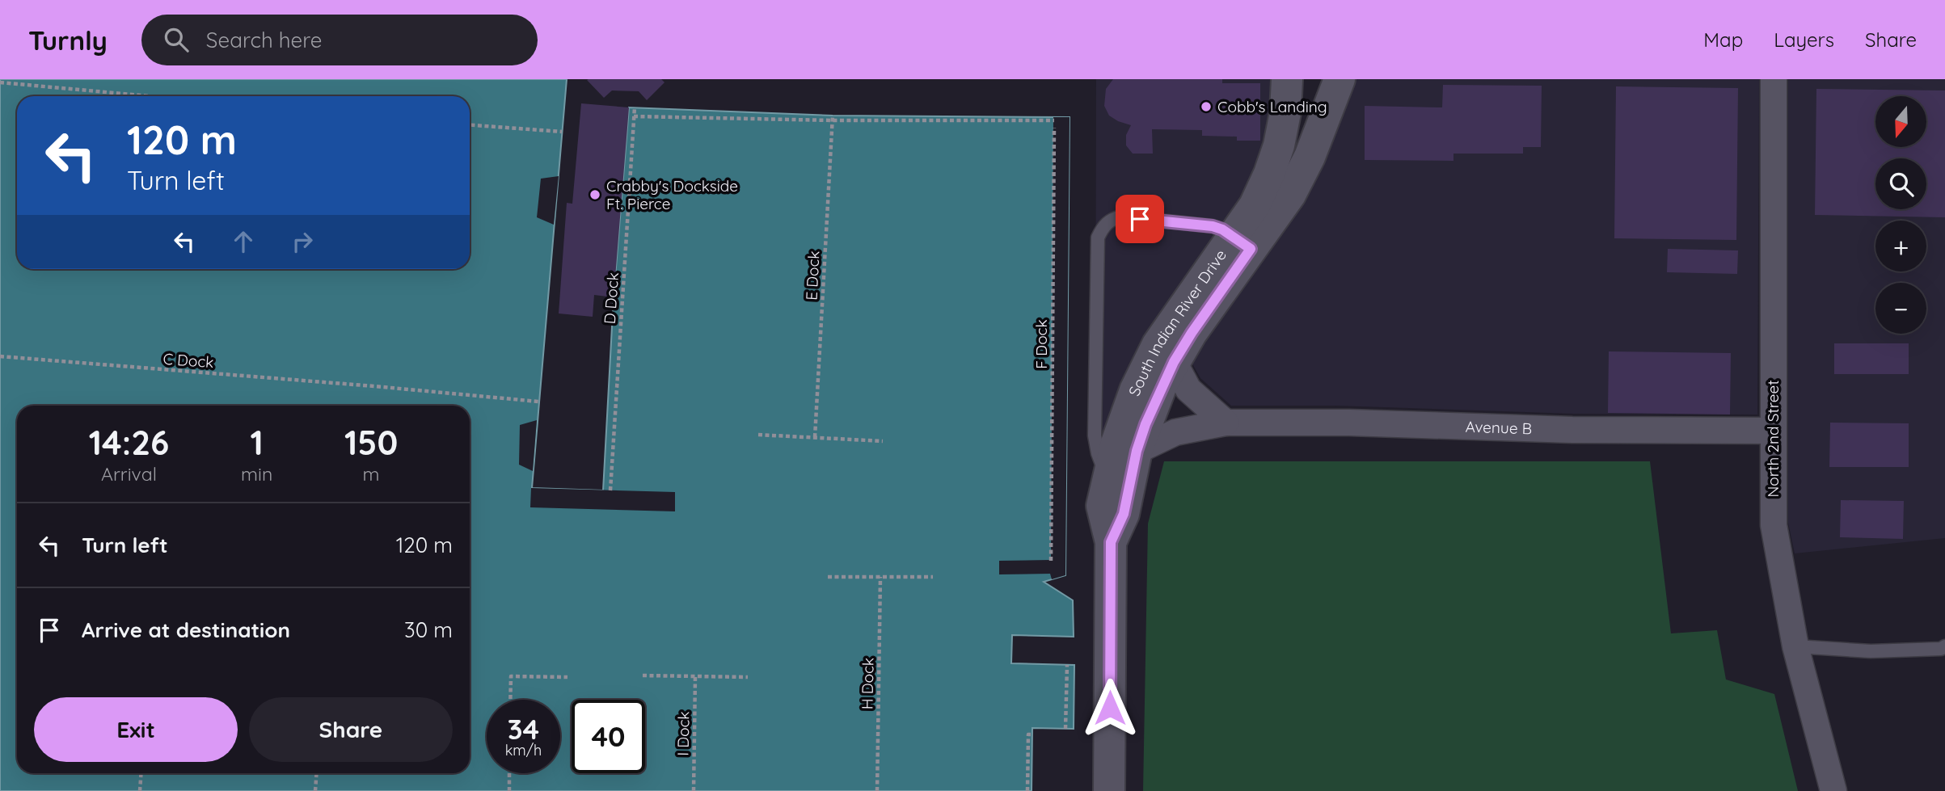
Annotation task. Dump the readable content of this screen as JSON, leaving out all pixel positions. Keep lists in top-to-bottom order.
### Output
{
  "streets": {
    "street": ["South Indian River Drive", "Avenue B", "North 2nd Street"],
    "path": [
      "E Dock",
      "D Dock",
      "F Dock",
      "C Dock",
      "H Dock",
      "I Dock"
    ]
  },
  "crossings": [
    ["South Indian River Drive", "Avenue B"],
    ["Avenue B", "North 2nd Street"]
  ],
  "places": ["Cobb's Landing", "Crabby's Dockside Ft. Pierce"],
  "north": "bottom",
  "page": {
    "header": "Turnly",
    "search": "Search here",
    "nav": ["Map", "Layers", "Share"],
    "map_buttons": ["+", "−"],
    "turn": ["120 m", "Turn left"],
    "eta": [
      "14:26",
      "Arrival",
      "1",
      "min",
      "150",
      "m"
    ],
    "list": [
      {
        "name": "Turn left",
        "value": "120 m"
      },
      {
        "name": "Arrive at destination",
        "value": "30 m"
      }
    ],
    "buttons": ["Exit", "Share"],
    "speed": "34 km/h",
    "limit": "40"
  }
}
